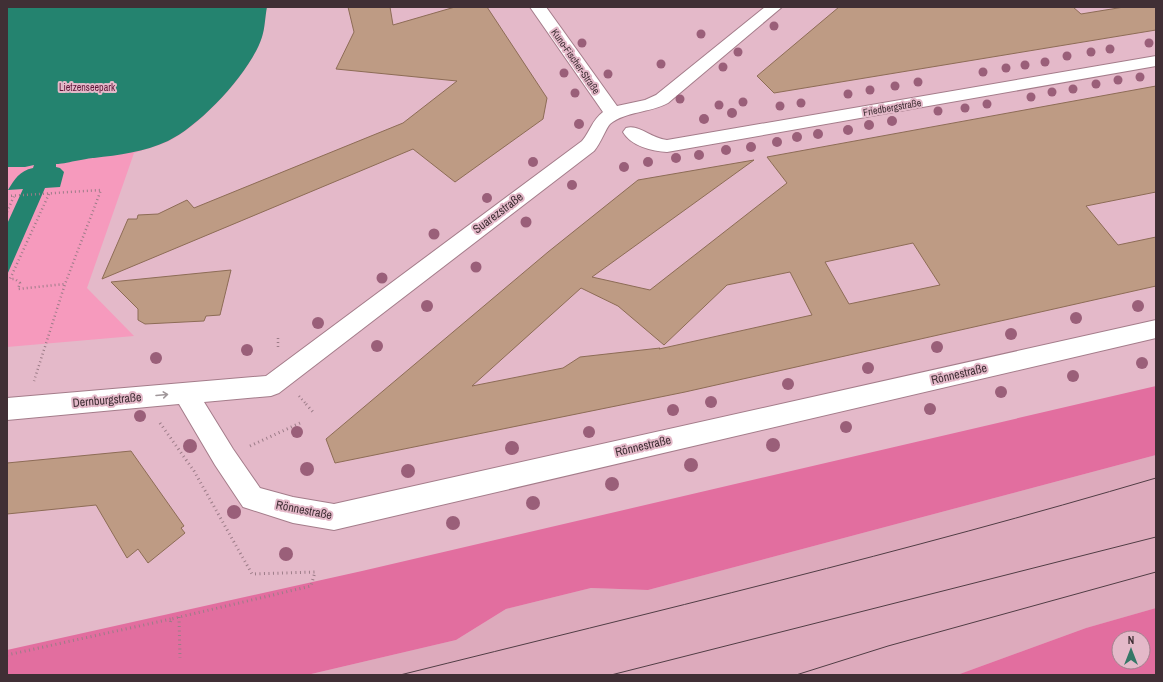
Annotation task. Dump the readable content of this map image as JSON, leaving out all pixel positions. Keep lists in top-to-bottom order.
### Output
{
  "streets": {
    "street": [
      "Kuno-Fischer-Straße",
      "Friedbergstraße",
      "Suarezstraße",
      "Rönnestraße",
      "Dernburgstraße"
    ]
  },
  "crossings": [
    ["Kuno-Fischer-Straße", "Suarezstraße"],
    ["Suarezstraße", "Rönnestraße"],
    ["Suarezstraße", "Dernburgstraße"],
    ["Rönnestraße", "Dernburgstraße"]
  ],
  "one_way": ["Dernburgstraße"],
  "parks": ["Lietzenseepark"],
  "north": "top"
}
